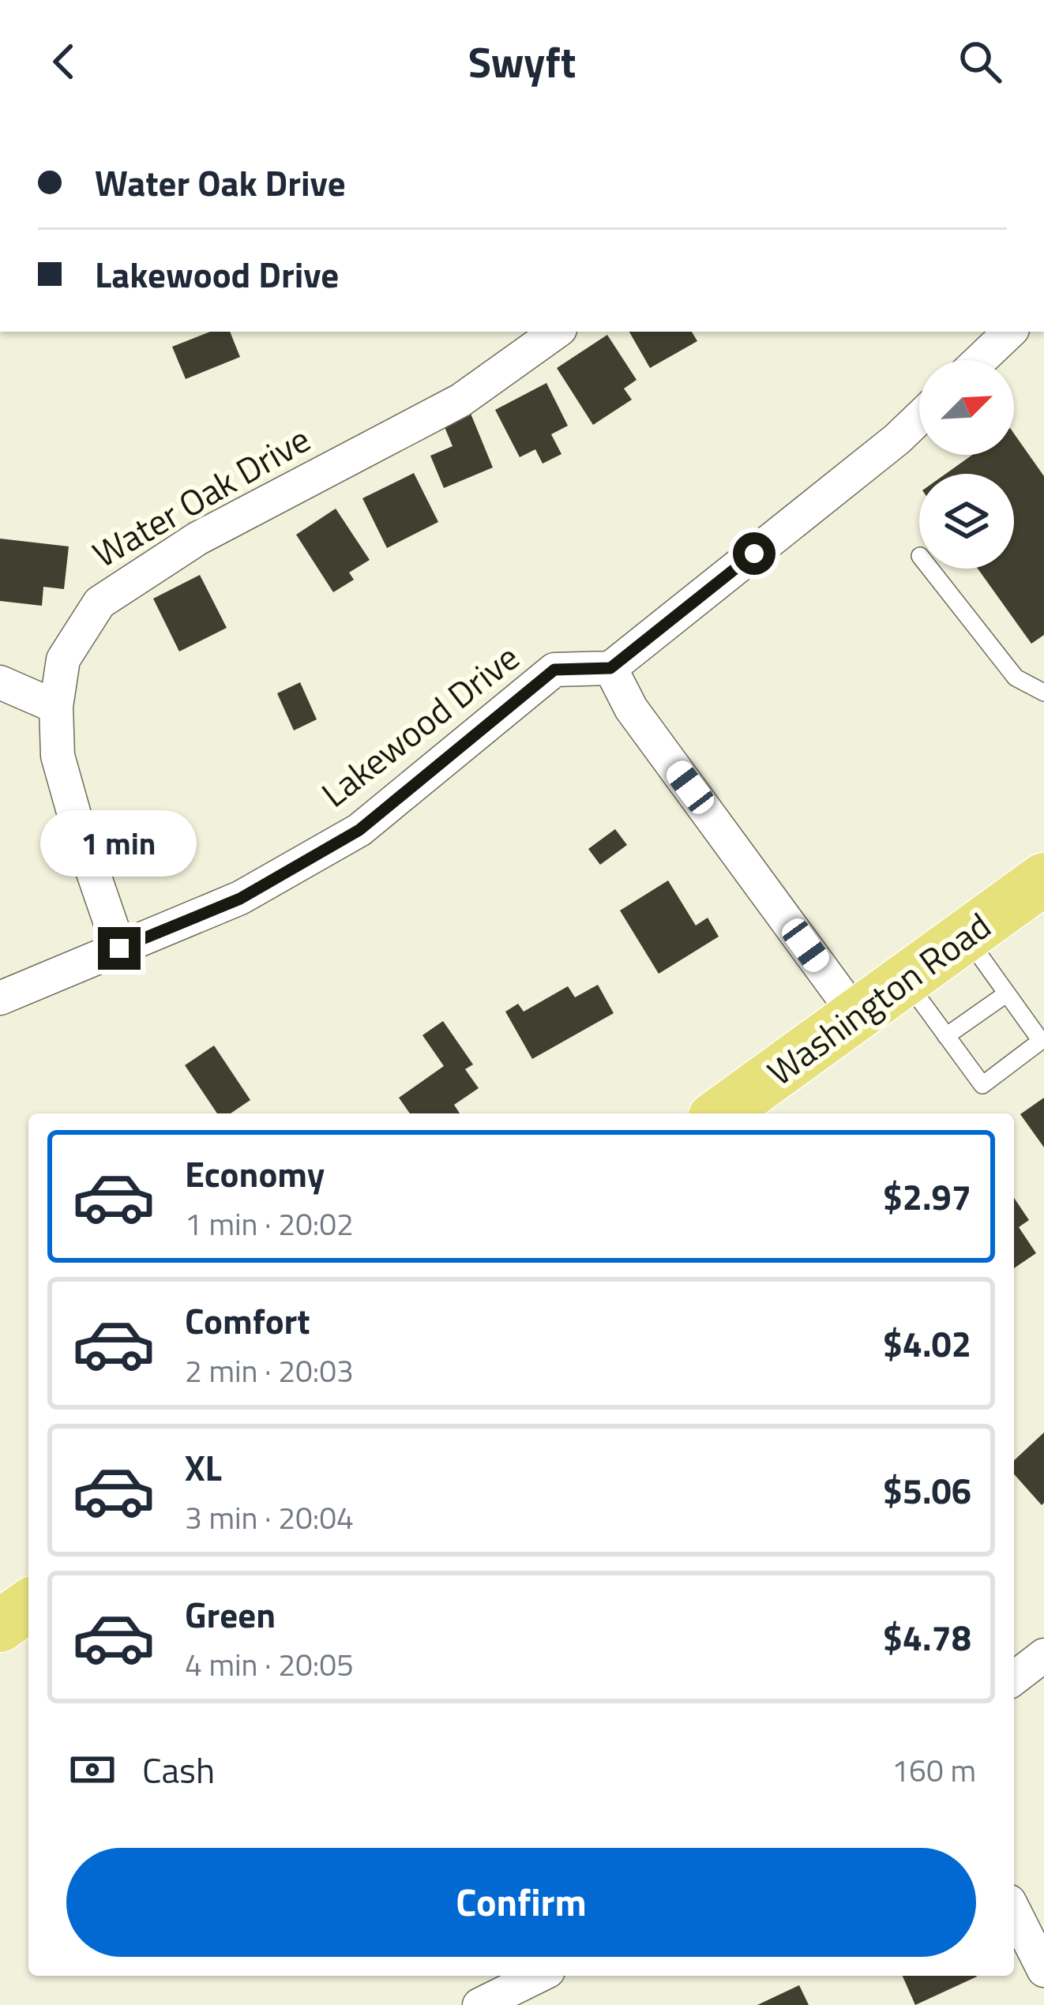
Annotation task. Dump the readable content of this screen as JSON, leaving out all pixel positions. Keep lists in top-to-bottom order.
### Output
{
  "streets": {
    "main road": ["Washington Road"],
    "street": ["Water Oak Drive", "Lakewood Drive"]
  },
  "crossings": [
    ["Water Oak Drive", "Lakewood Drive"]
  ],
  "north": "top right",
  "page": {
    "header": "Swyft",
    "banner": ["Water Oak Drive", "Lakewood Drive"],
    "bubble": "1 min",
    "list": [
      {
        "name": "Economy",
        "note": "1 min · 20:02",
        "value": "$2.97"
      },
      {
        "name": "Comfort",
        "note": "2 min · 20:03",
        "value": "$4.02"
      },
      {
        "name": "XL",
        "note": "3 min · 20:04",
        "value": "$5.06"
      },
      {
        "name": "Green",
        "note": "4 min · 20:05",
        "value": "$4.78"
      }
    ],
    "pay": ["Cash", "160 m"],
    "buttons": "Confirm"
  }
}
